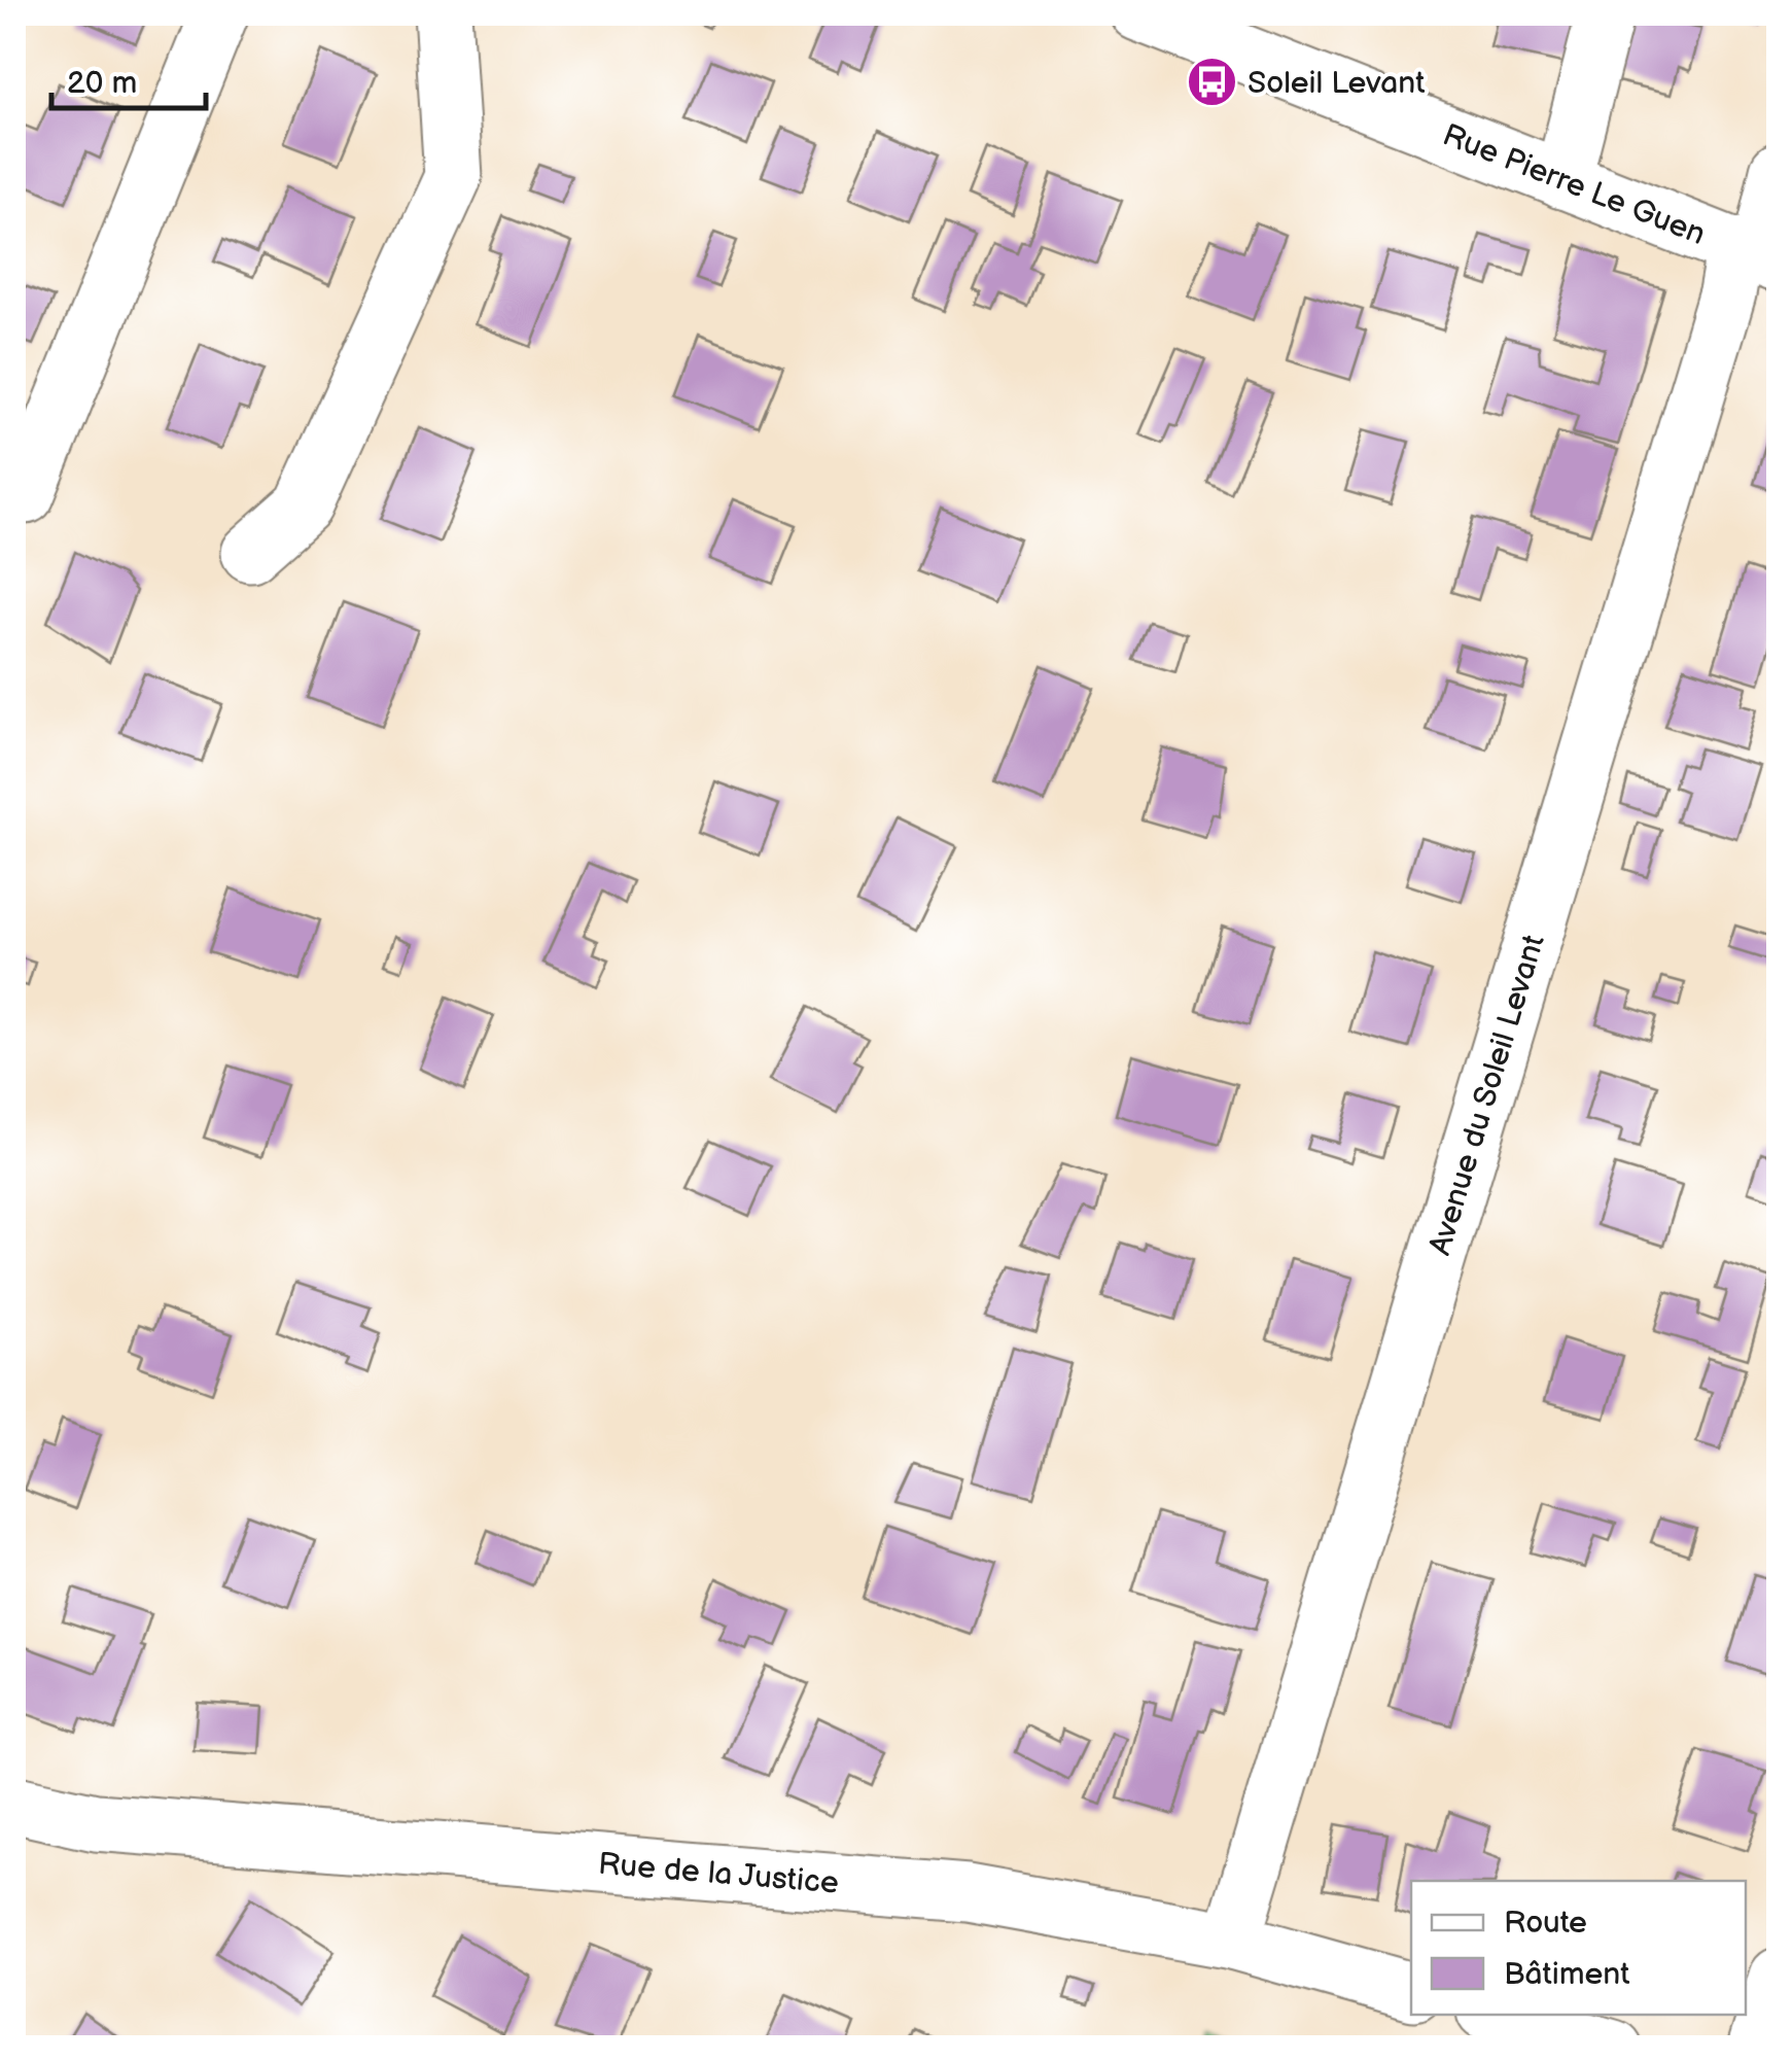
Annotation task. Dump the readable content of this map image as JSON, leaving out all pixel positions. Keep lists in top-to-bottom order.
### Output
{
  "streets": {
    "street": ["Rue Pierre Le Guen", "Avenue du Soleil Levant", "Rue de la Justice"]
  },
  "crossings": [
    ["Rue Pierre Le Guen", "Avenue du Soleil Levant"],
    ["Avenue du Soleil Levant", "Rue de la Justice"]
  ],
  "places": {
    "bus stop": ["Soleil Levant"]
  },
  "legend": ["Route", "Bâtiment"],
  "scale_bar": "20 m"
}
